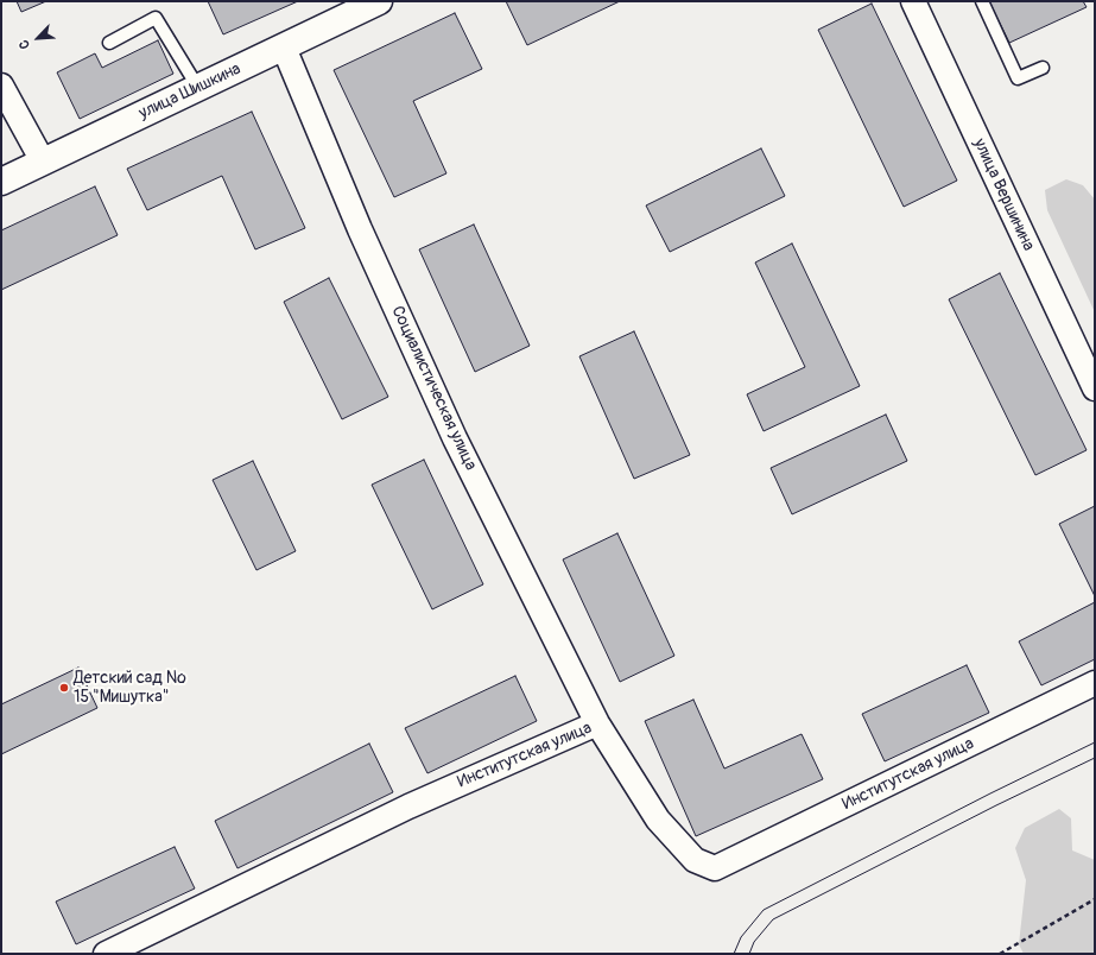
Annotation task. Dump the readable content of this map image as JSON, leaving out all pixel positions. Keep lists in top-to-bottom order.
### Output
{
  "streets": {
    "main road": ["улица Шишкина"],
    "street": ["улица Вершинина", "Социалистическая улица", "Институтская улица"]
  },
  "crossings": [
    ["улица Шишкина", "Социалистическая улица"],
    ["Социалистическая улица", "Институтская улица"]
  ],
  "places": ["Детский сад № 15 \"Мишутка\""],
  "north": "bottom left"
}
